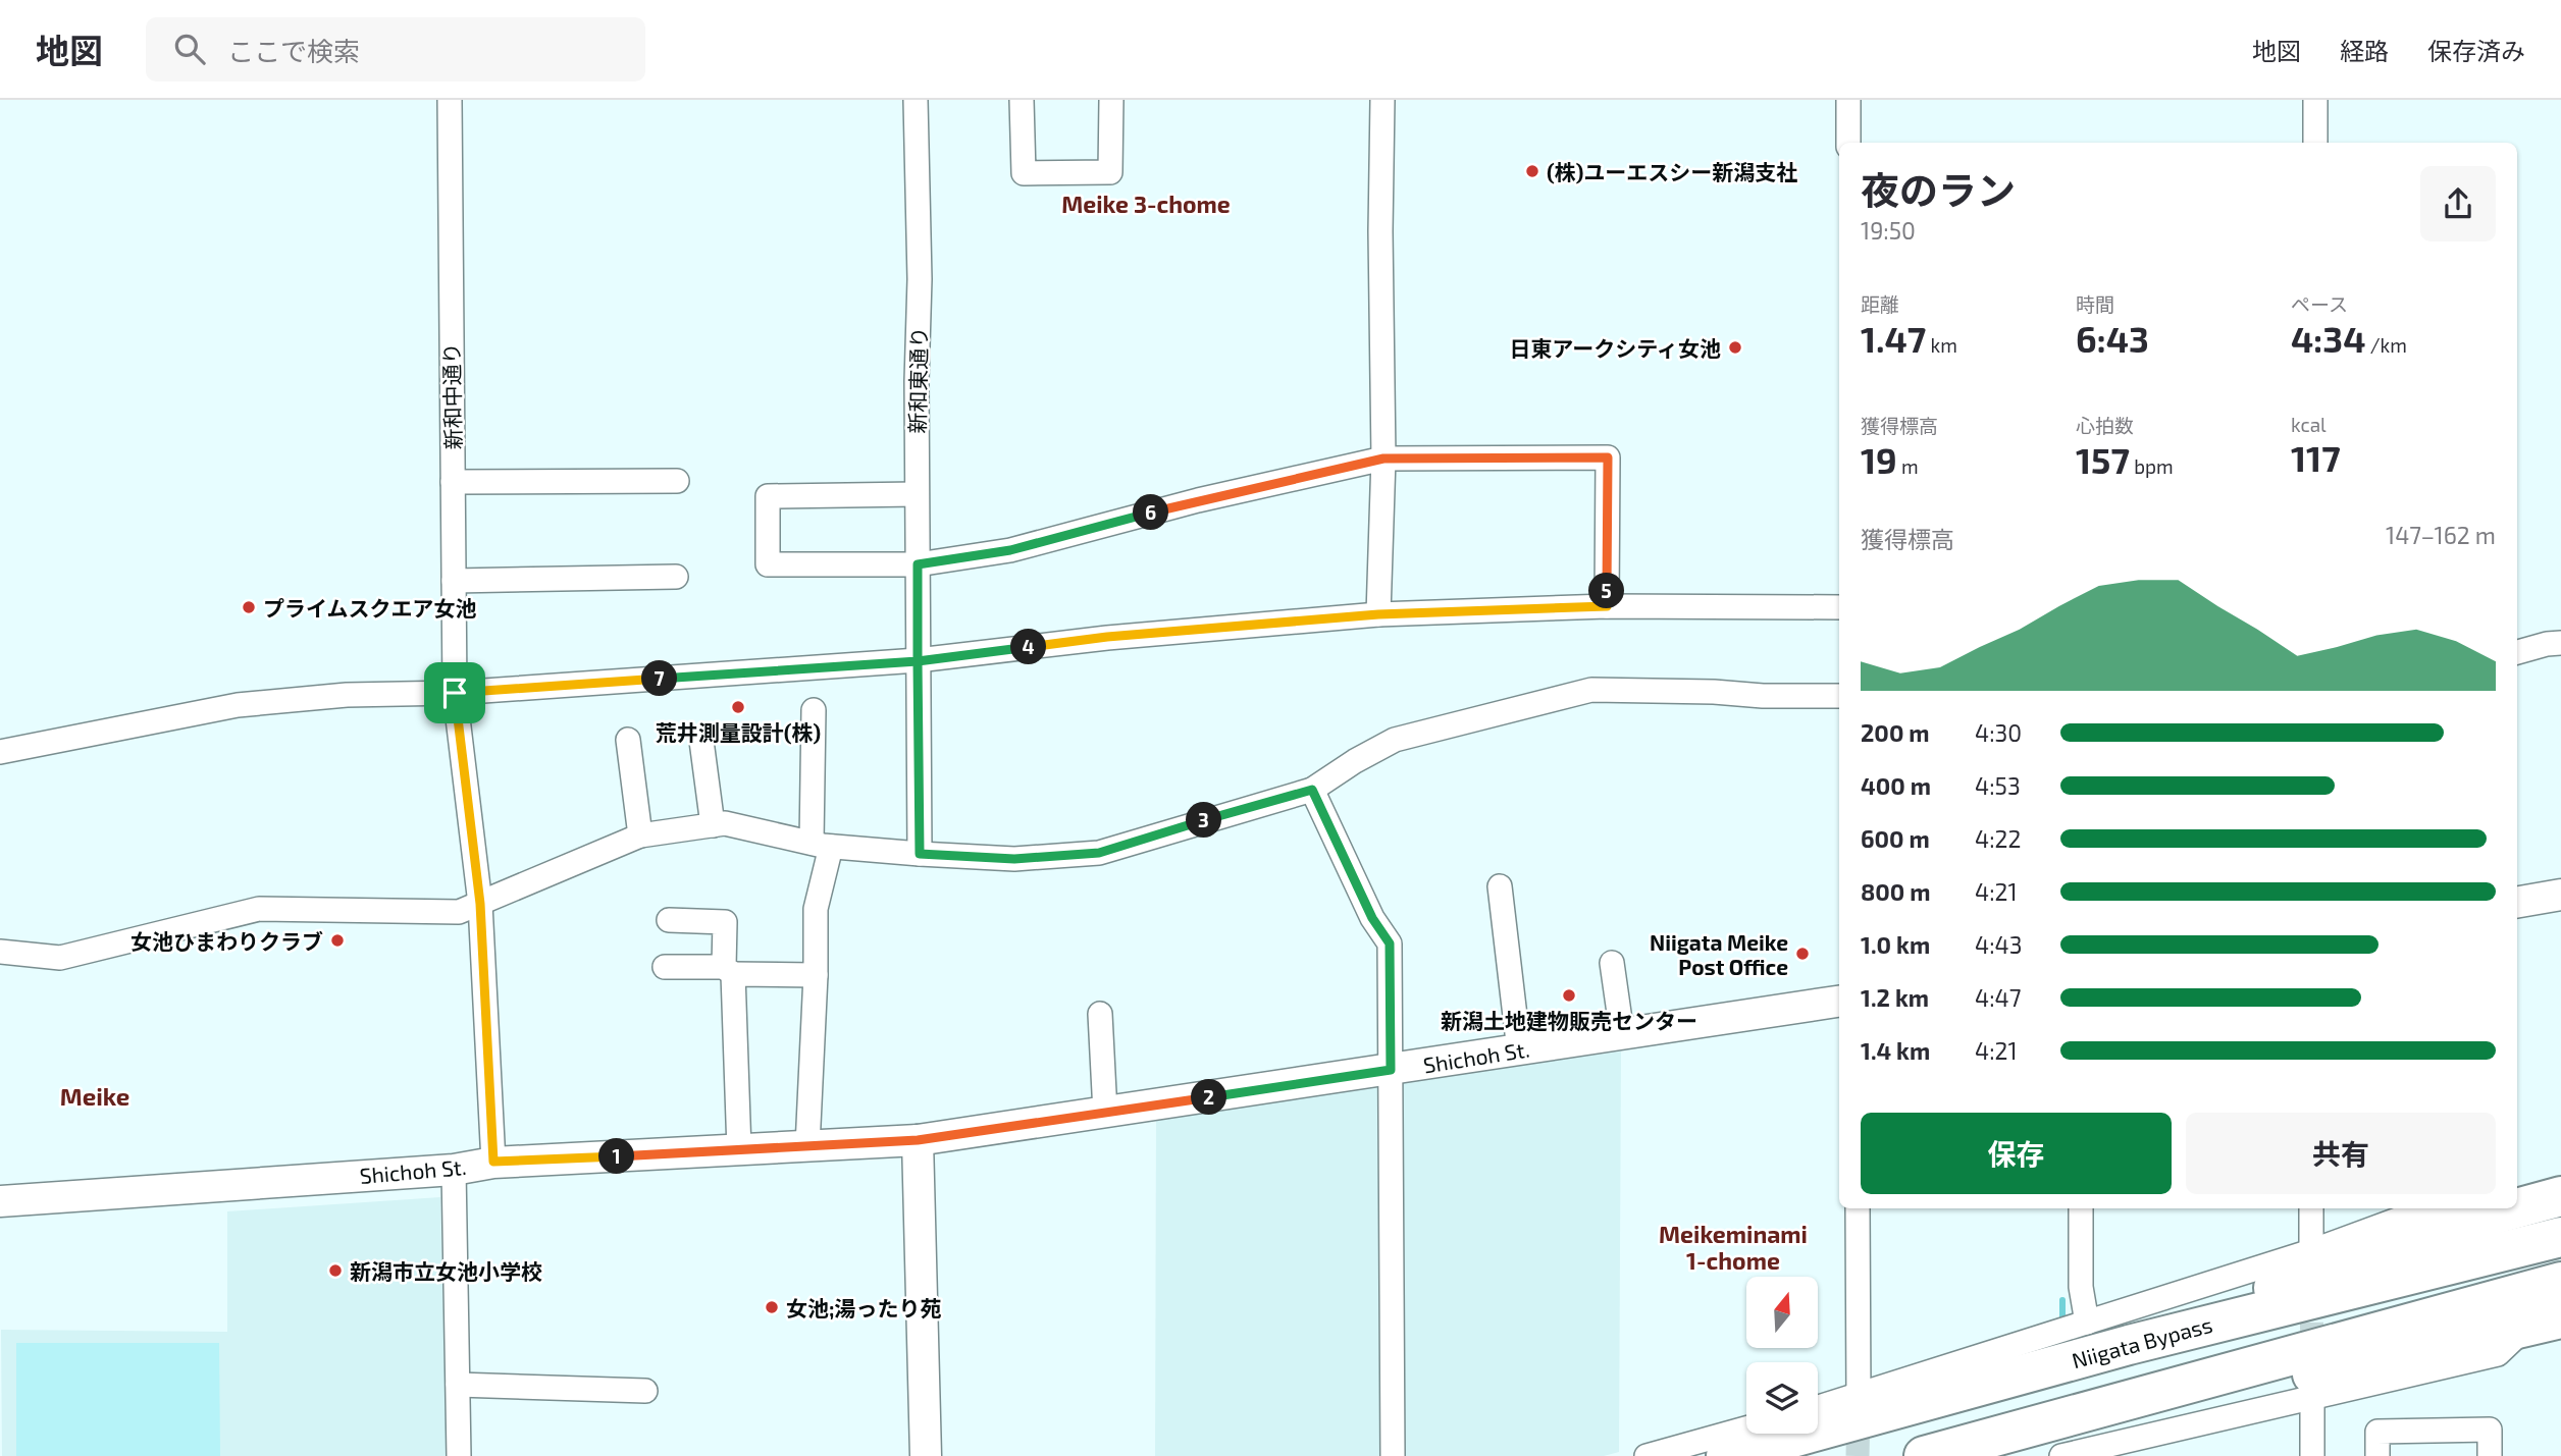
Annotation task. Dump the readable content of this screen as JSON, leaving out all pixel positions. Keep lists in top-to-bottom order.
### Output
{
  "streets": {
    "highway": ["Niigata Bypass"],
    "street": ["新和東通り", "新和中通り", "Shichoh St."]
  },
  "crossings": [
    ["新和中通り", "Shichoh St."]
  ],
  "districts": ["Meike 3-chome", "Meike", "Meikeminami 1-chome"],
  "places": [
    "(株)ユーエスシー新潟支社",
    "日東アークシティ女池",
    "プライムスクエア女池",
    "荒井測量設計(株)",
    "女池ひまわりクラブ",
    "Niigata Meike Post Office",
    "新潟土地建物販売センター",
    "新潟市立女池小学校",
    "女池;湯ったり苑"
  ],
  "north": "top",
  "page": {
    "header": "地図",
    "search": "ここで検索",
    "nav": ["地図", "経路", "保存済み"],
    "heading": ["夜のラン", "19:50"],
    "stats": [
      ["距離", "1.47 km"],
      ["時間", "6:43"],
      ["ペース", "4:34 /km"],
      ["獲得標高", "19 m"],
      ["心拍数", "157 bpm"],
      ["kcal", "117"]
    ],
    "pins": [
      "6",
      "5",
      "4",
      "7",
      "3",
      "2",
      "1"
    ],
    "chart": ["獲得標高", "147–162 m"],
    "list": [
      {
        "name": "200 m",
        "note": "4:30"
      },
      {
        "name": "400 m",
        "note": "4:53"
      },
      {
        "name": "600 m",
        "note": "4:22"
      },
      {
        "name": "800 m",
        "note": "4:21"
      },
      {
        "name": "1.0 km",
        "note": "4:43"
      },
      {
        "name": "1.2 km",
        "note": "4:47"
      },
      {
        "name": "1.4 km",
        "note": "4:21"
      }
    ],
    "buttons": ["保存", "共有"]
  }
}
